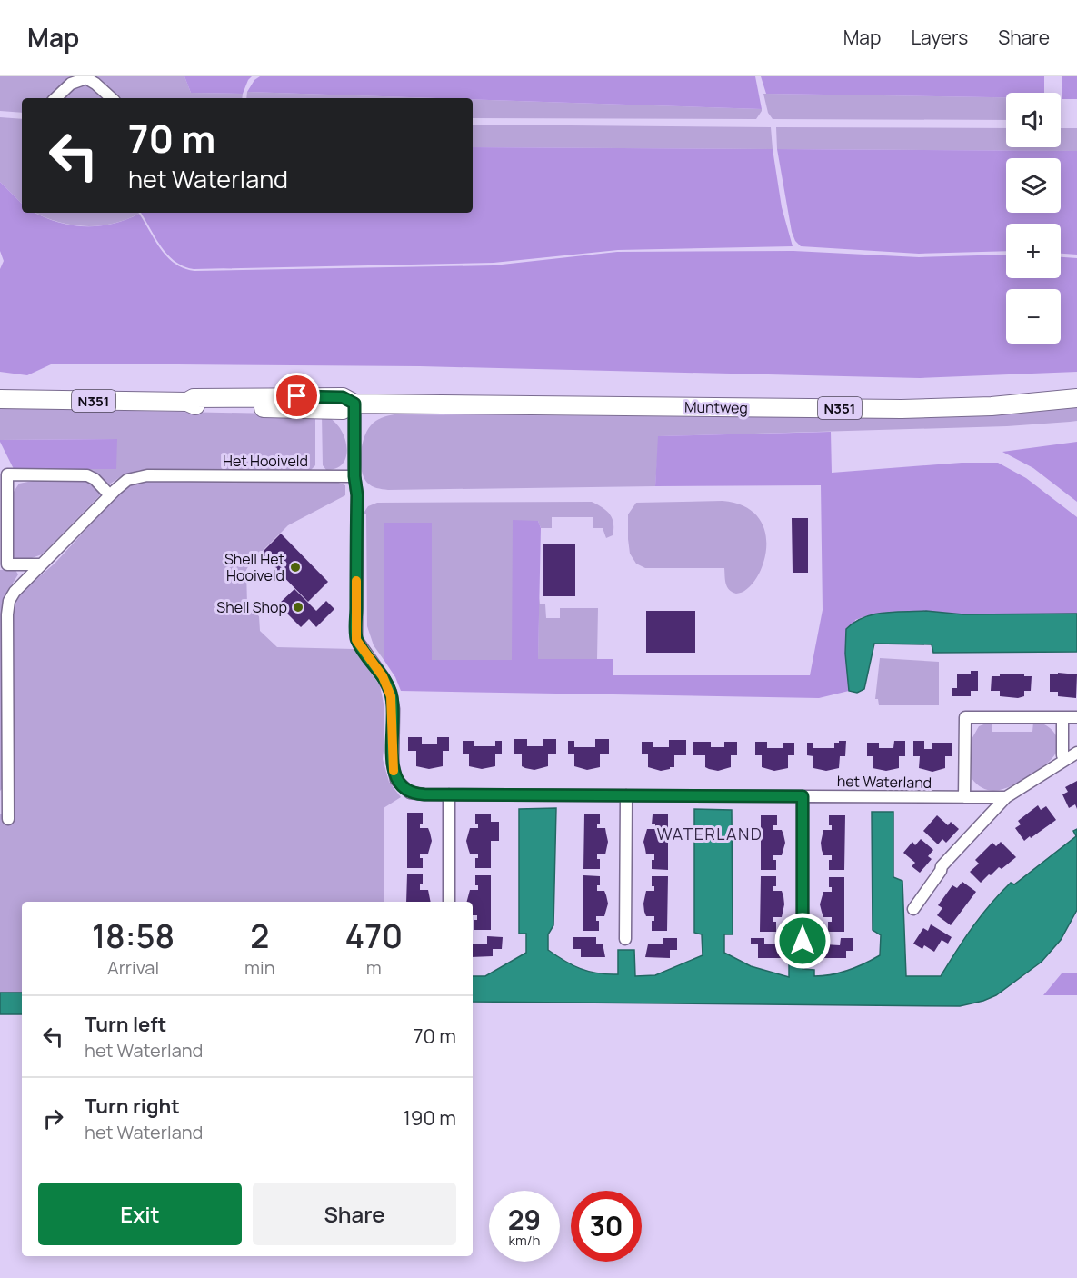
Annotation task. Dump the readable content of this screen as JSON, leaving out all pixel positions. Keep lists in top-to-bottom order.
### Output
{
  "streets": {
    "main road": ["N351", "Muntweg"],
    "street": ["Het Hooiveld", "het Waterland"]
  },
  "crossings": [
    ["Het Hooiveld", "het Waterland"]
  ],
  "districts": ["WATERLAND"],
  "places": ["Shell Het Hooiveld", "Shell Shop"],
  "page": {
    "header": "Map",
    "nav": ["Map", "Layers", "Share"],
    "map_buttons": ["+", "−"],
    "turn": ["70 m", "het Waterland"],
    "eta": [
      "18:58",
      "Arrival",
      "2",
      "min",
      "470",
      "m"
    ],
    "list": [
      {
        "name": "Turn left",
        "note": "het Waterland",
        "value": "70 m"
      },
      {
        "name": "Turn right",
        "note": "het Waterland",
        "value": "190 m"
      }
    ],
    "buttons": ["Exit", "Share"],
    "speed": "29 km/h",
    "limit": "30"
  }
}
